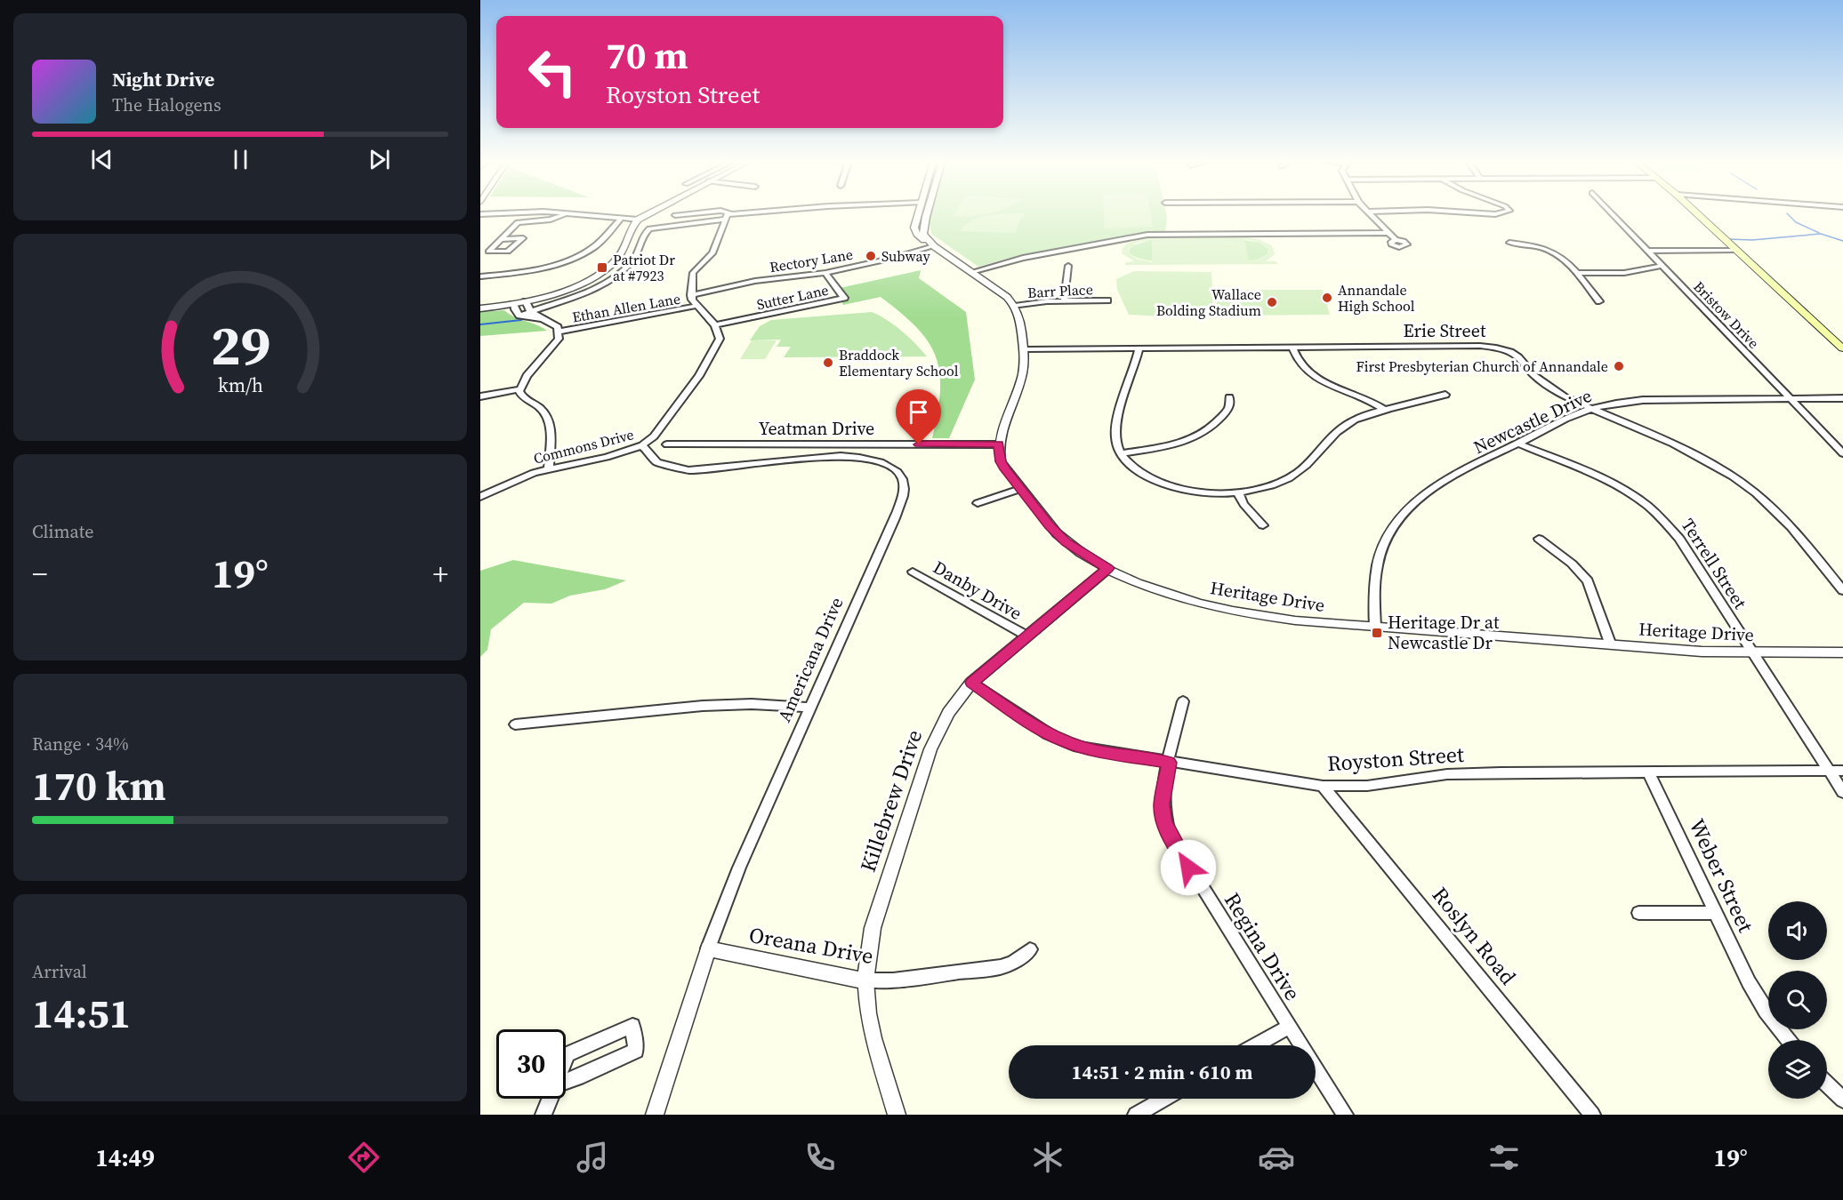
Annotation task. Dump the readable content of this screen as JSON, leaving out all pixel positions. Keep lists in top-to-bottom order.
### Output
{
  "streets": {
    "street": [
      "Rectory Lane",
      "Barr Place",
      "Sutter Lane",
      "Ethan Allen Lane",
      "Bristow Drive",
      "Erie Street",
      "Newcastle Drive",
      "Yeatman Drive",
      "Commons Drive",
      "Terrell Street",
      "Danby Drive",
      "Heritage Drive",
      "Americana Drive",
      "Royston Street",
      "Killebrew Drive",
      "Weber Street",
      "Roslyn Road",
      "Oreana Drive",
      "Regina Drive"
    ]
  },
  "crossings": [
    ["Rectory Lane", "Sutter Lane"],
    ["Sutter Lane", "Commons Drive"],
    ["Bristow Drive", "Newcastle Drive"],
    ["Erie Street", "Newcastle Drive"],
    ["Newcastle Drive", "Terrell Street"],
    ["Newcastle Drive", "Heritage Drive"],
    ["Yeatman Drive", "Heritage Drive"],
    ["Commons Drive", "Americana Drive"],
    ["Terrell Street", "Heritage Drive"],
    ["Terrell Street", "Royston Street"],
    ["Danby Drive", "Killebrew Drive"],
    ["Heritage Drive", "Killebrew Drive"],
    ["Americana Drive", "Oreana Drive"],
    ["Royston Street", "Killebrew Drive"],
    ["Royston Street", "Weber Street"],
    ["Royston Street", "Roslyn Road"],
    ["Royston Street", "Regina Drive"],
    ["Killebrew Drive", "Oreana Drive"]
  ],
  "places": {
    "other": [
      "Subway",
      "Annandale High School",
      "Wallace Bolding Stadium",
      "Braddock Elementary School",
      "First Presbyterian Church of Annandale"
    ],
    "transit": ["Patriot Dr at #7923", "Heritage Dr at Newcastle Dr"]
  },
  "page": {
    "turn": ["70 m", "Royston Street"],
    "song": ["Night Drive", "The Halogens"],
    "tile": [
      "Climate",
      ["Range · 34%", "170 km"],
      ["Arrival", "14:51"]
    ],
    "heat": ["−", "19°", "+"],
    "limit": "30",
    "trip": "14:51 · 2 min · 610 m",
    "tabs": ["14:49", "19°"],
    "gauge": ["29", "km/h"]
  }
}
